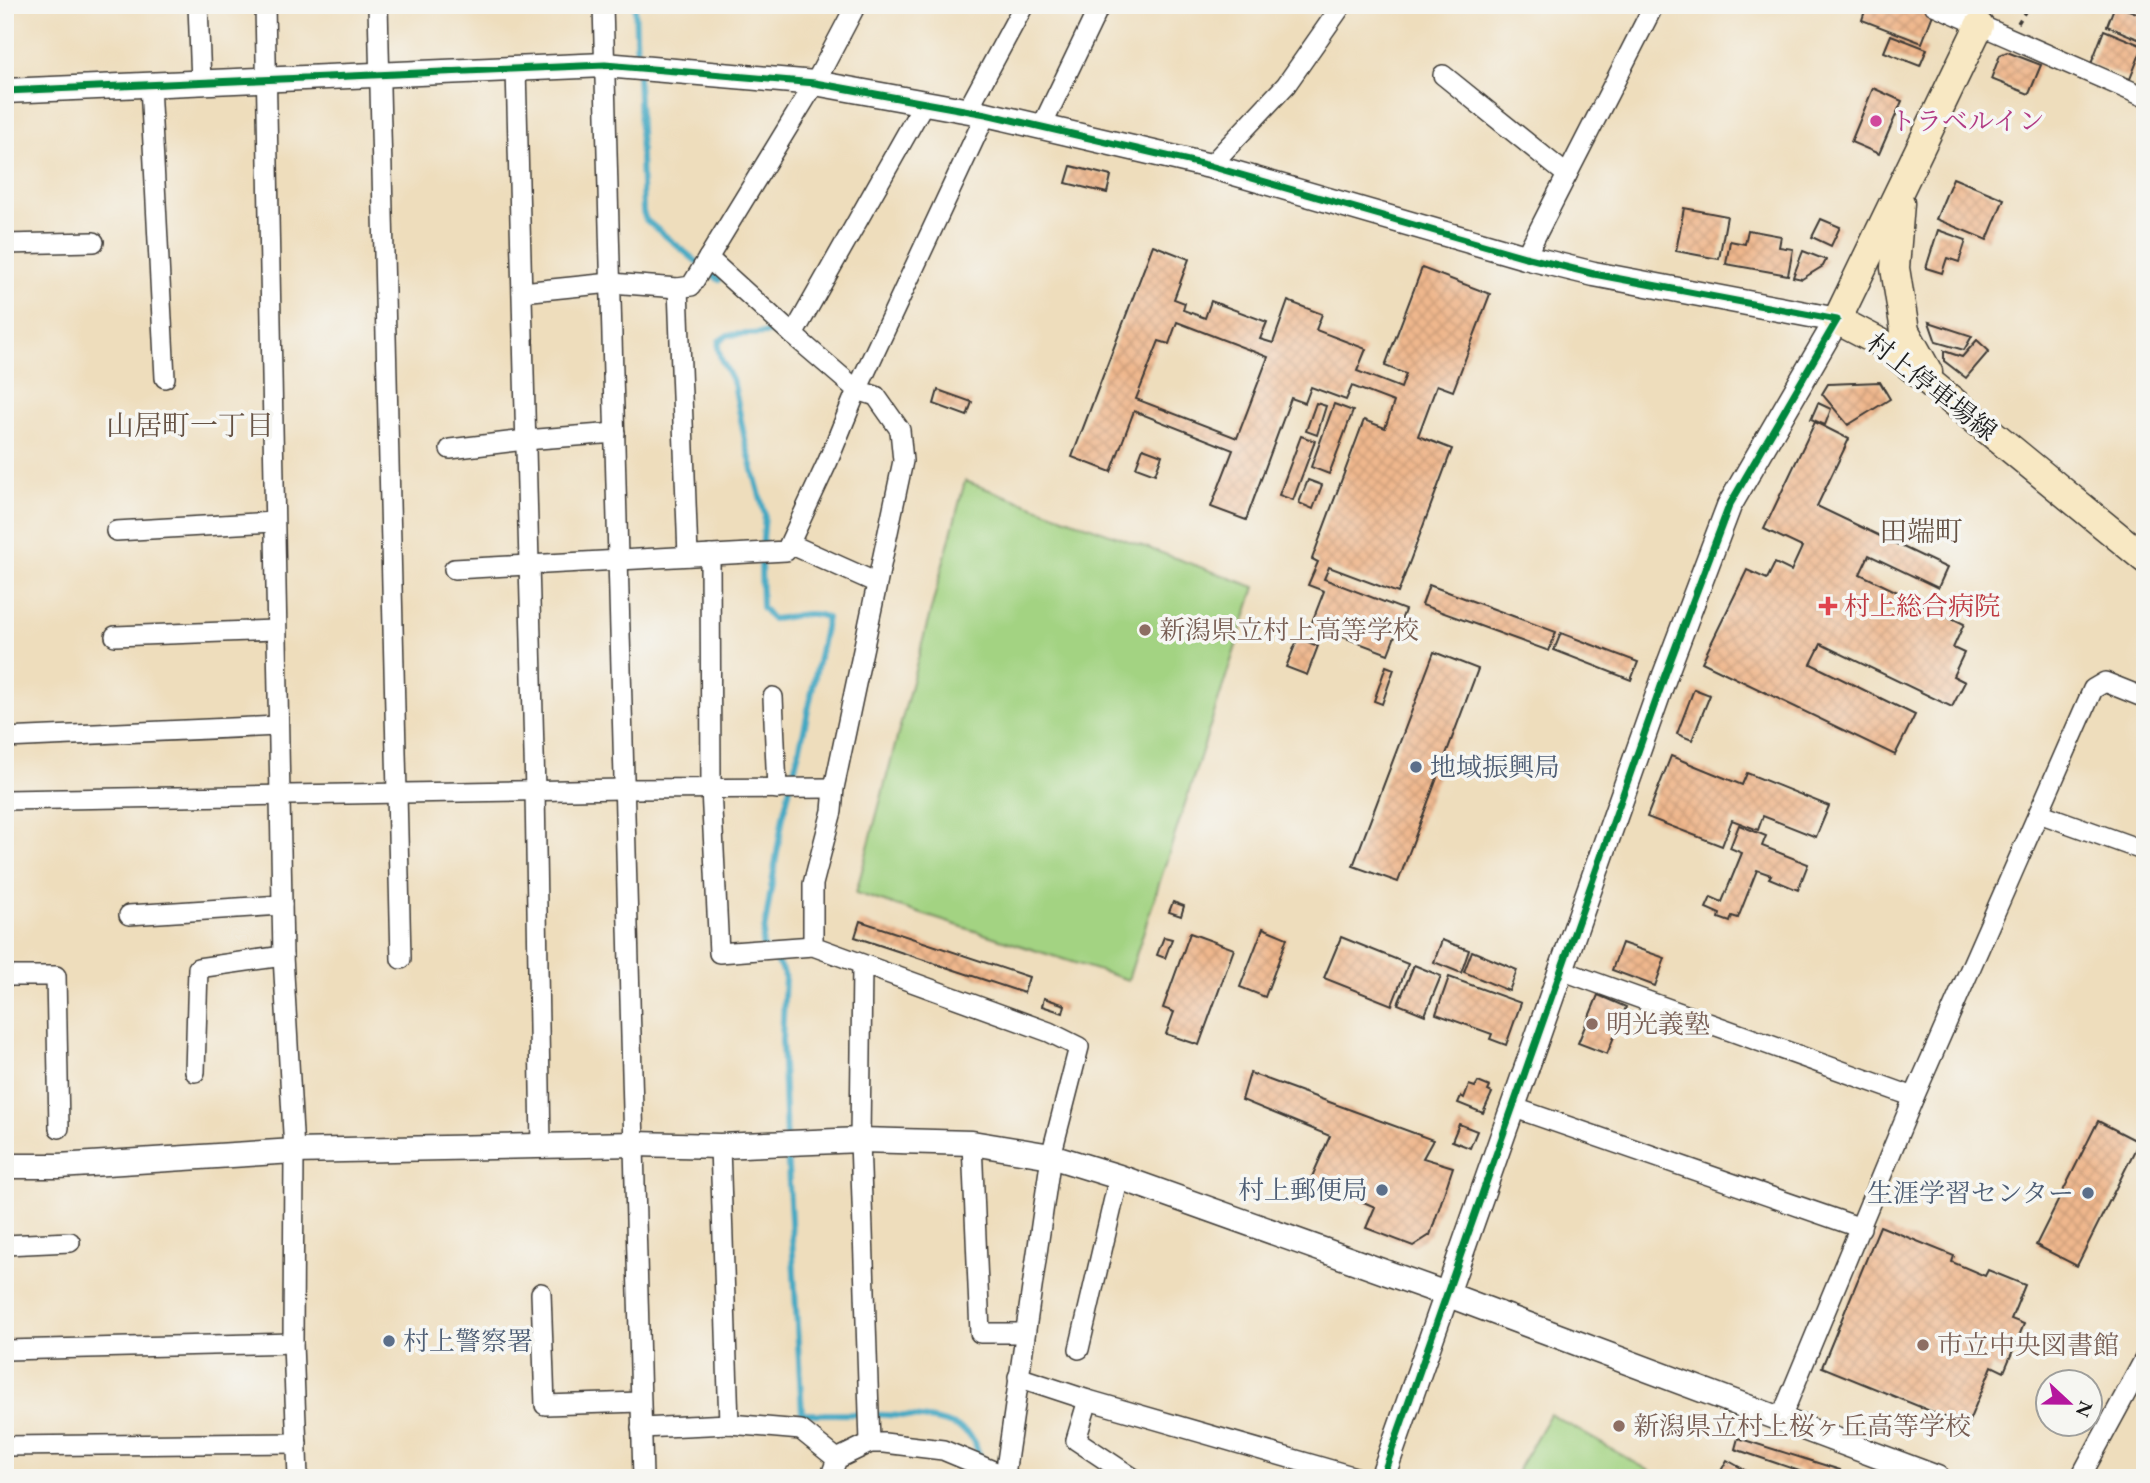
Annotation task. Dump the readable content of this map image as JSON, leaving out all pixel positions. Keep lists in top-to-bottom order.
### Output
{
  "streets": {
    "main road": ["村上停車場線"]
  },
  "districts": ["山居町一丁目", "田端町"],
  "places": {
    "other": [
      "トラベルイン",
      "新潟県立村上高等学校",
      "地域振興局",
      "明光義塾",
      "村上郵便局",
      "生涯学習センター",
      "村上警察署",
      "市立中央図書館",
      "新潟県立村上桜ヶ丘高等学校"
    ],
    "health": ["村上総合病院"]
  },
  "north": "right"
}
